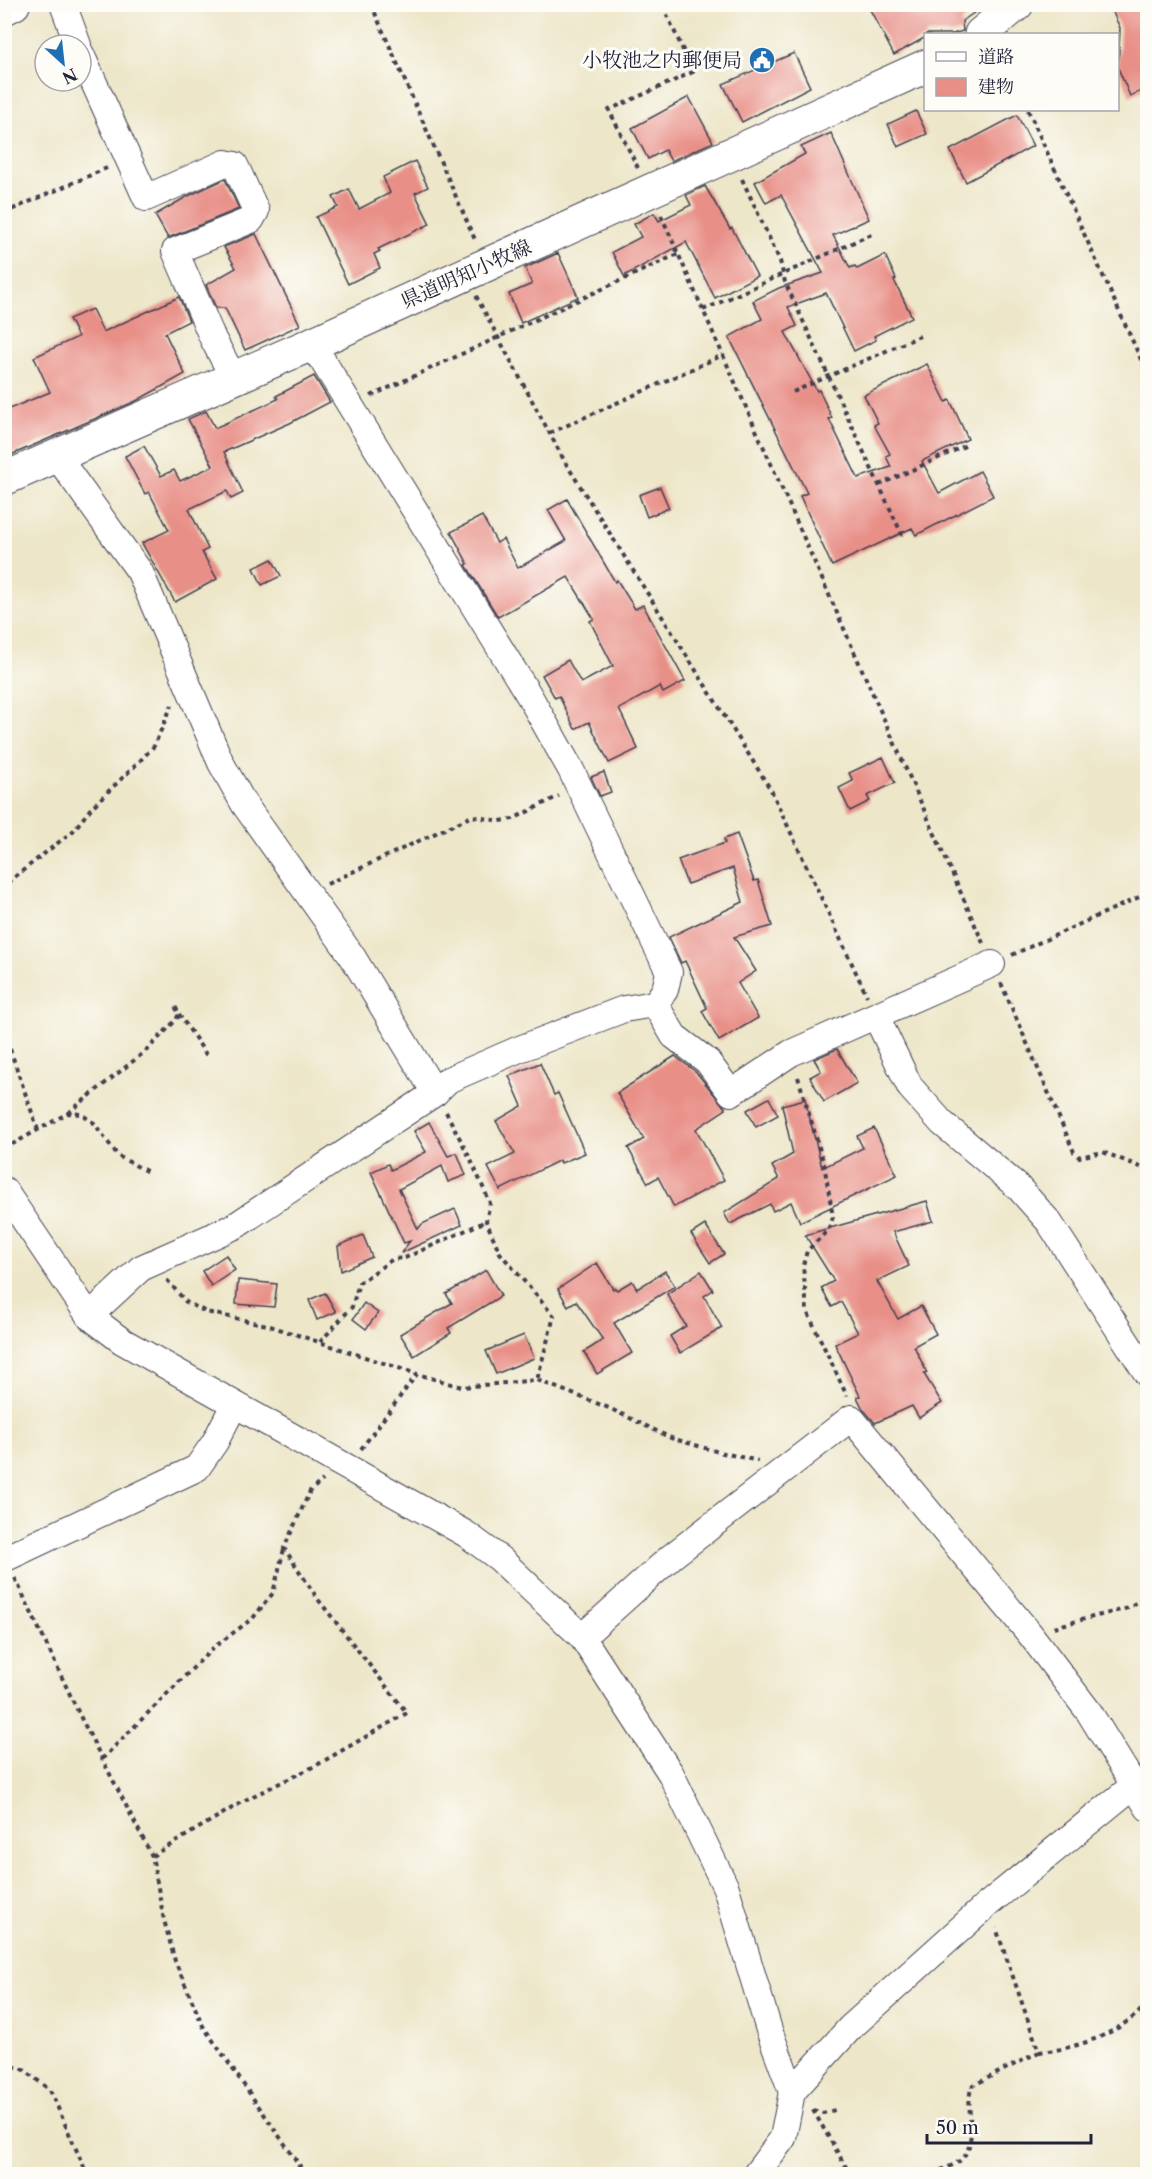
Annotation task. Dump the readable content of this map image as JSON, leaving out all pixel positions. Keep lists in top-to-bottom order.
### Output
{
  "streets": {
    "main road": ["県道明知小牧線"]
  },
  "places": {
    "public building": ["小牧池之内郵便局"]
  },
  "legend": ["道路", "建物"],
  "scale_bar": "50 m",
  "north": "bottom right"
}
